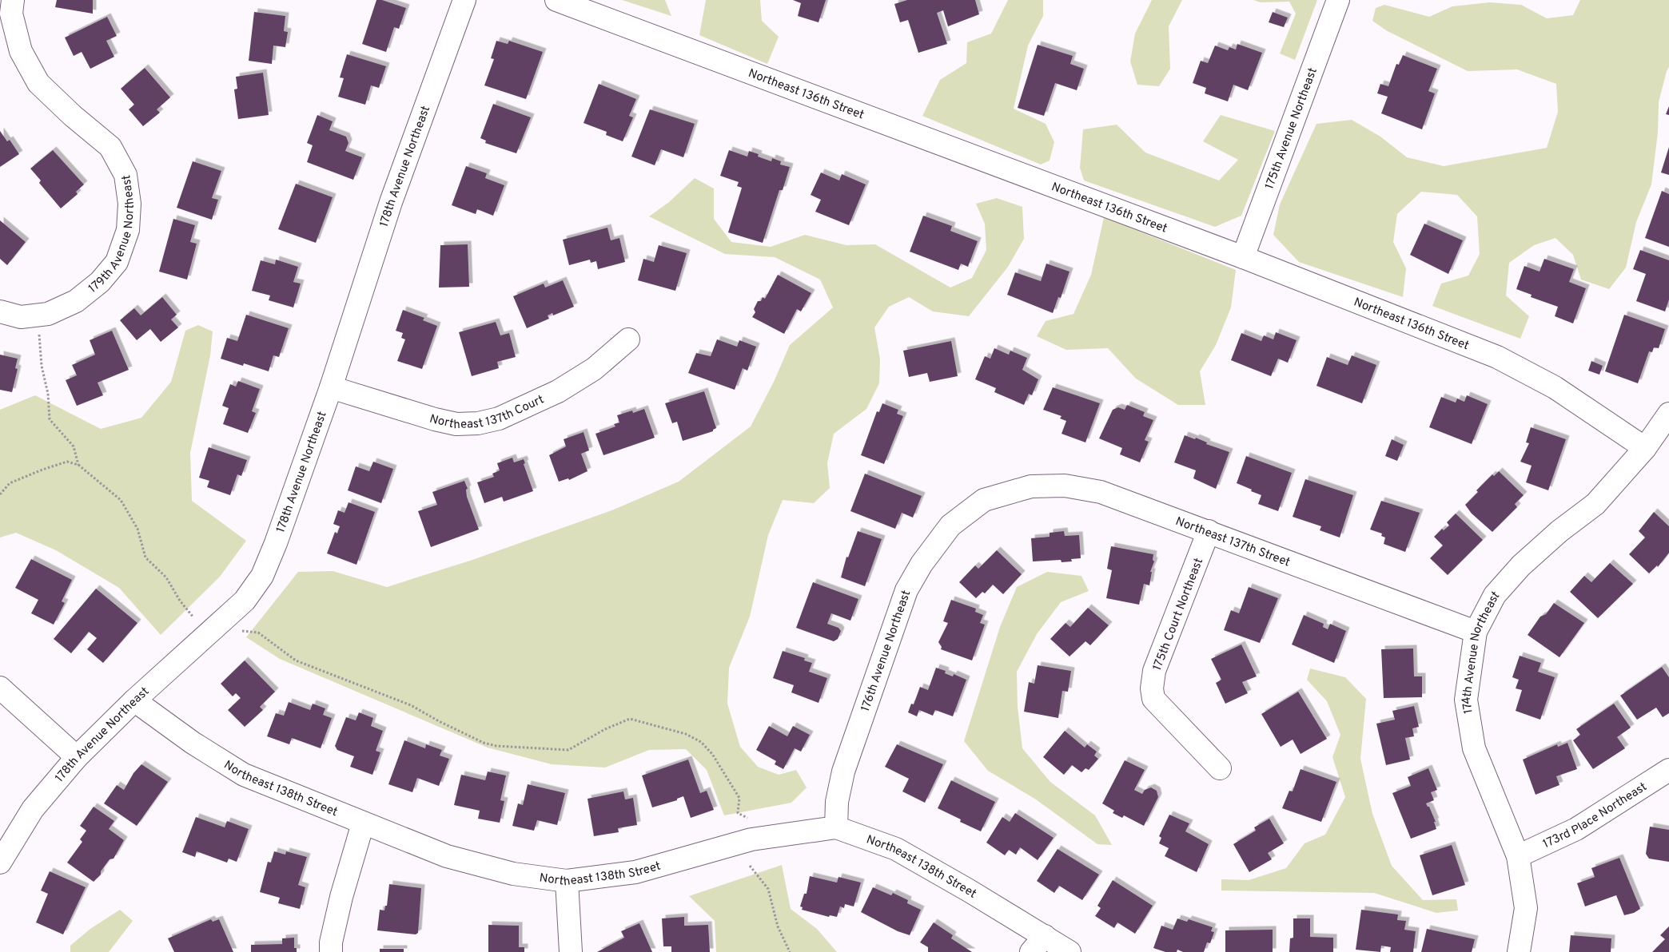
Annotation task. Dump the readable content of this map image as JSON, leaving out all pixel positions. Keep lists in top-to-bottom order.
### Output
{
  "streets": {
    "street": [
      "Northeast 136th Street",
      "175th Avenue Northeast",
      "178th Avenue Northeast",
      "179th Avenue Northeast",
      "Northeast 137th Court",
      "Northeast 137th Street",
      "175th Court Northeast",
      "176th Avenue Northeast",
      "174th Avenue Northeast",
      "Northeast 138th Street",
      "173rd Place Northeast"
    ]
  },
  "crossings": [
    ["Northeast 136th Street", "175th Avenue Northeast"],
    ["Northeast 136th Street", "174th Avenue Northeast"],
    ["178th Avenue Northeast", "Northeast 137th Court"],
    ["178th Avenue Northeast", "Northeast 138th Street"],
    ["Northeast 137th Street", "175th Court Northeast"],
    ["Northeast 137th Street", "176th Avenue Northeast"],
    ["Northeast 137th Street", "174th Avenue Northeast"],
    ["176th Avenue Northeast", "Northeast 138th Street"],
    ["174th Avenue Northeast", "173rd Place Northeast"]
  ]
}
